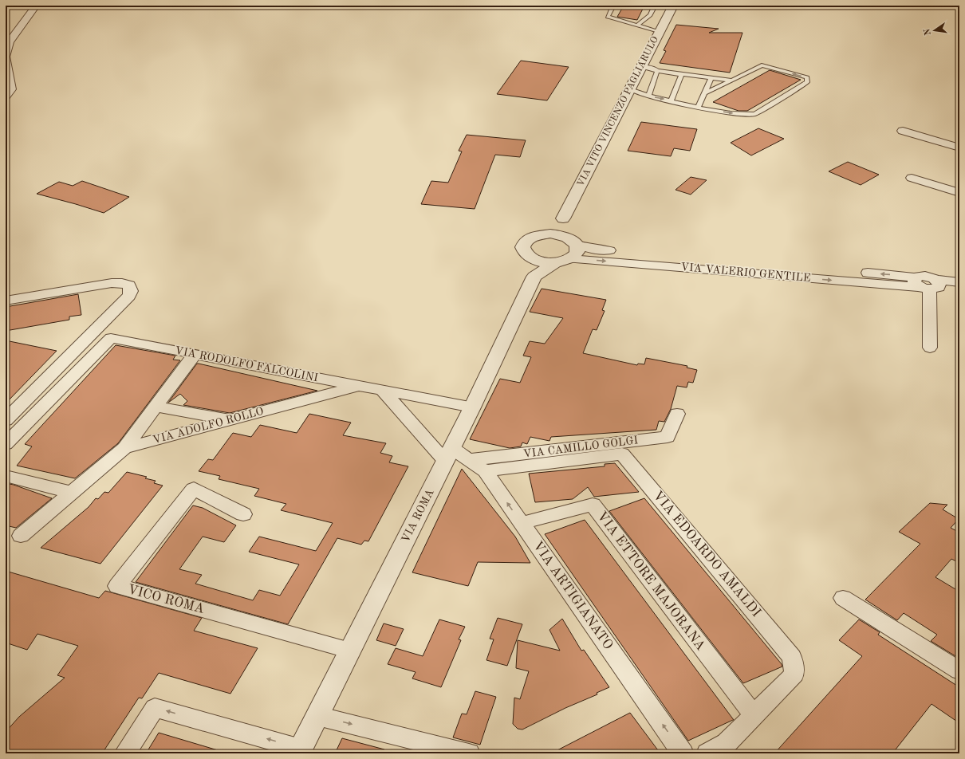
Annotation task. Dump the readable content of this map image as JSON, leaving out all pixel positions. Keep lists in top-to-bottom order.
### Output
{
  "streets": {
    "street": [
      "VIA VITO VINCENZO PAGLIARULO",
      "VIA VALERIO GENTILE",
      "VIA RODOLFO FALCOLINI",
      "VIA ADOLFO ROLLO",
      "VIA CAMILLO GOLGI",
      "VIA ROMA",
      "VIA EDOARDO AMALDI",
      "VIA ETTORE MAJORANA",
      "VIA ARTIGIANATO",
      "VICO ROMA"
    ]
  },
  "crossings": [
    ["VIA RODOLFO FALCOLINI", "VIA ADOLFO ROLLO"],
    ["VIA RODOLFO FALCOLINI", "VIA ROMA"],
    ["VIA CAMILLO GOLGI", "VIA ARTIGIANATO"],
    ["VIA ROMA", "VIA ARTIGIANATO"],
    ["VIA ROMA", "VICO ROMA"],
    ["VIA EDOARDO AMALDI", "VIA ETTORE MAJORANA"],
    ["VIA EDOARDO AMALDI", "VIA ARTIGIANATO"],
    ["VIA ETTORE MAJORANA", "VIA ARTIGIANATO"]
  ],
  "one_way": ["VIA ARTIGIANATO"],
  "north": "left"
}
